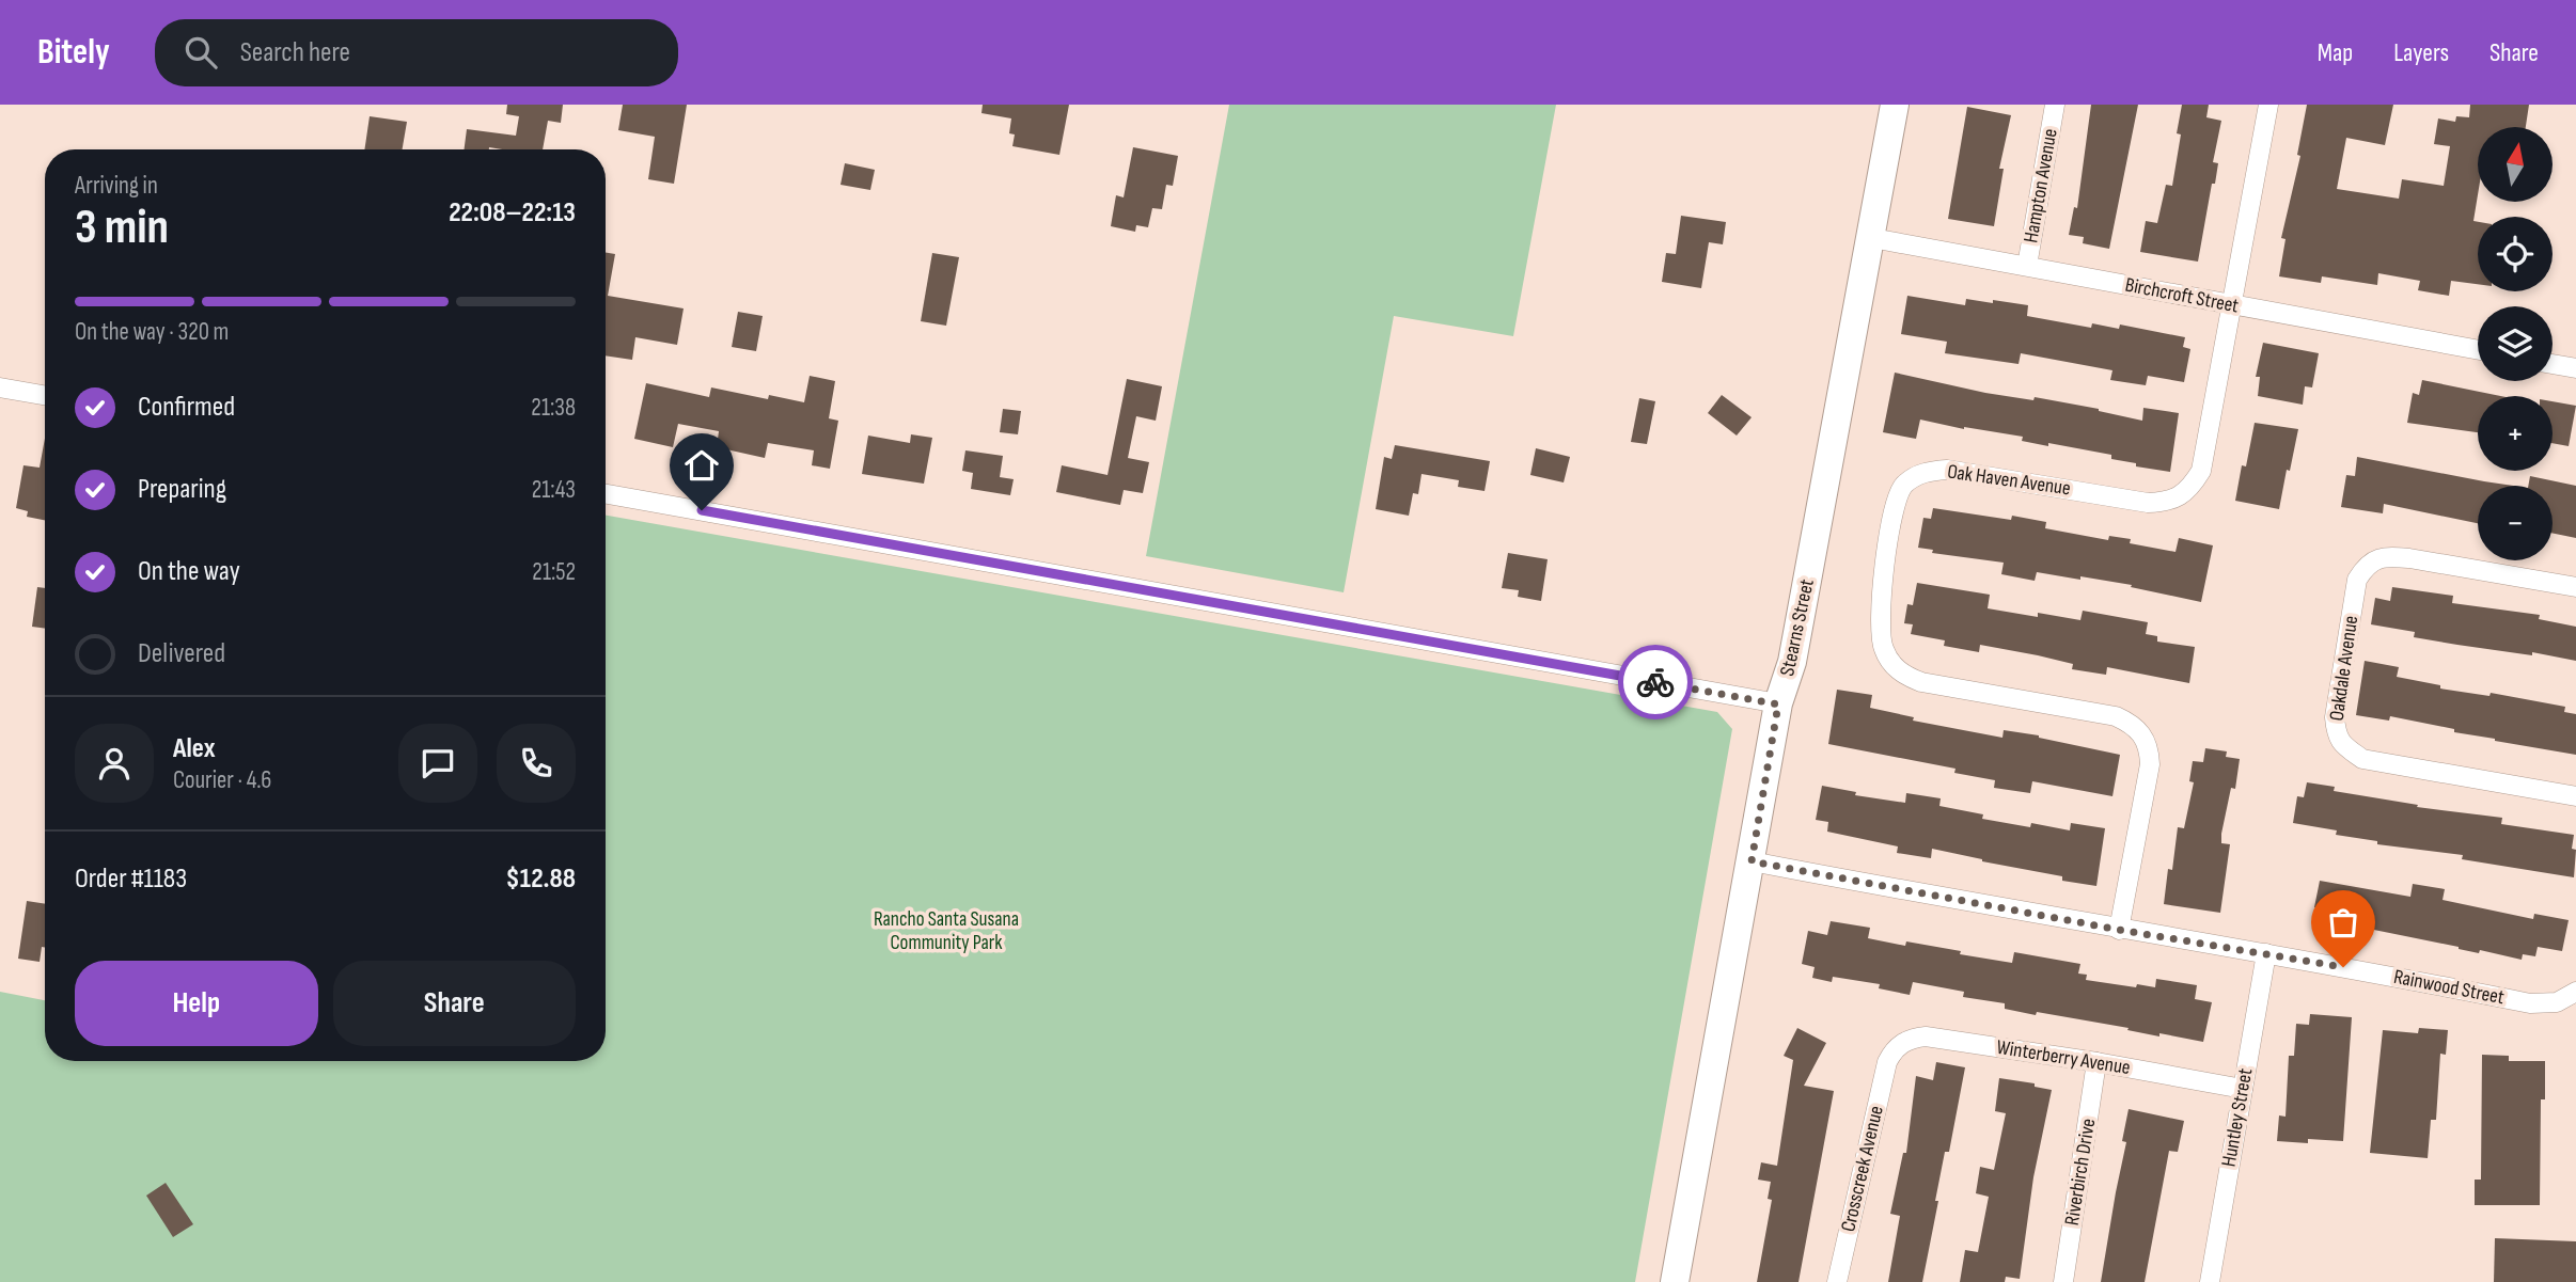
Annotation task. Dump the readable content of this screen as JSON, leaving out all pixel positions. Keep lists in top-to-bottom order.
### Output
{
  "streets": {
    "main road": ["Stearns Street"],
    "street": [
      "Hampton Avenue",
      "Birchcroft Street",
      "Oak Haven Avenue",
      "Oakdale Avenue",
      "Rainwood Street",
      "Winterberry Avenue",
      "Huntley Street",
      "Crosscreek Avenue",
      "Riverbirch Drive"
    ]
  },
  "crossings": [
    ["Hampton Avenue", "Birchcroft Street"],
    ["Birchcroft Street", "Oak Haven Avenue"],
    ["Birchcroft Street", "Stearns Street"],
    ["Oak Haven Avenue", "Rainwood Street"],
    ["Stearns Street", "Rainwood Street"],
    ["Rainwood Street", "Huntley Street"],
    ["Winterberry Avenue", "Huntley Street"],
    ["Winterberry Avenue", "Crosscreek Avenue"],
    ["Winterberry Avenue", "Riverbirch Drive"]
  ],
  "parks": ["Rancho Santa Susana Community Park"],
  "north": "top",
  "page": {
    "header": "Bitely",
    "search": "Search here",
    "nav": ["Map", "Layers", "Share"],
    "map_buttons": ["+", "−"],
    "heading": ["3 min", "Arriving in", "22:08–22:13"],
    "panel": [
      "Alex",
      "Courier · 4.6",
      "Order #1183",
      "$12.88"
    ],
    "bar": "On the way · 320 m",
    "list": [
      ["Confirmed", "21:38"],
      ["Preparing", "21:43"],
      ["On the way", "21:52"],
      "Delivered"
    ],
    "buttons": ["Help", "Share"]
  }
}
